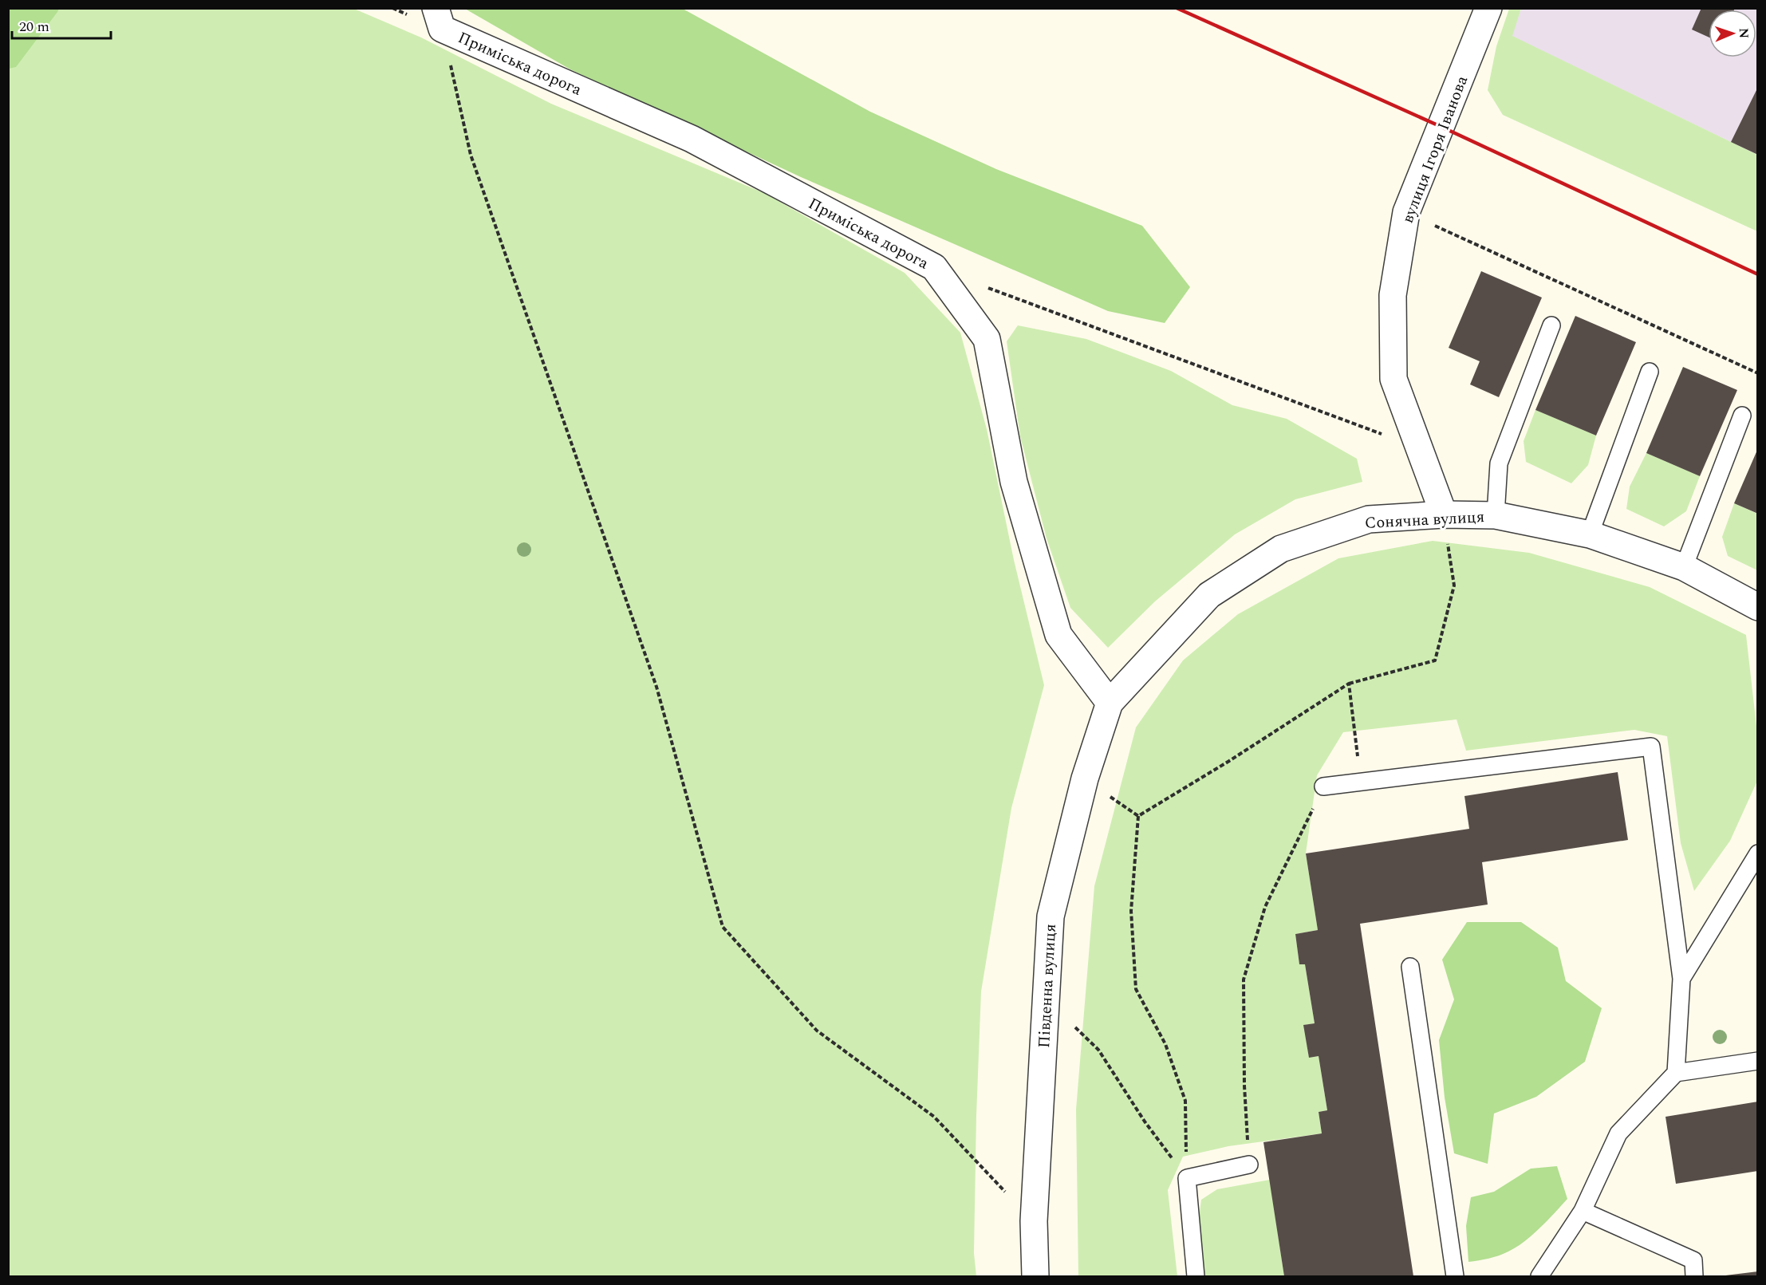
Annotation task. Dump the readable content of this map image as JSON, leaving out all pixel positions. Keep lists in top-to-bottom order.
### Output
{
  "streets": {
    "street": [
      "Приміська дорога",
      "вулиця Ігоря Іванова",
      "Сонячна вулиця",
      "Південна вулиця"
    ]
  },
  "crossings": [
    ["Приміська дорога", "Сонячна вулиця"],
    ["Приміська дорога", "Південна вулиця"],
    ["вулиця Ігоря Іванова", "Сонячна вулиця"],
    ["Сонячна вулиця", "Південна вулиця"]
  ],
  "scale_bar": "20 m",
  "north": "right"
}
